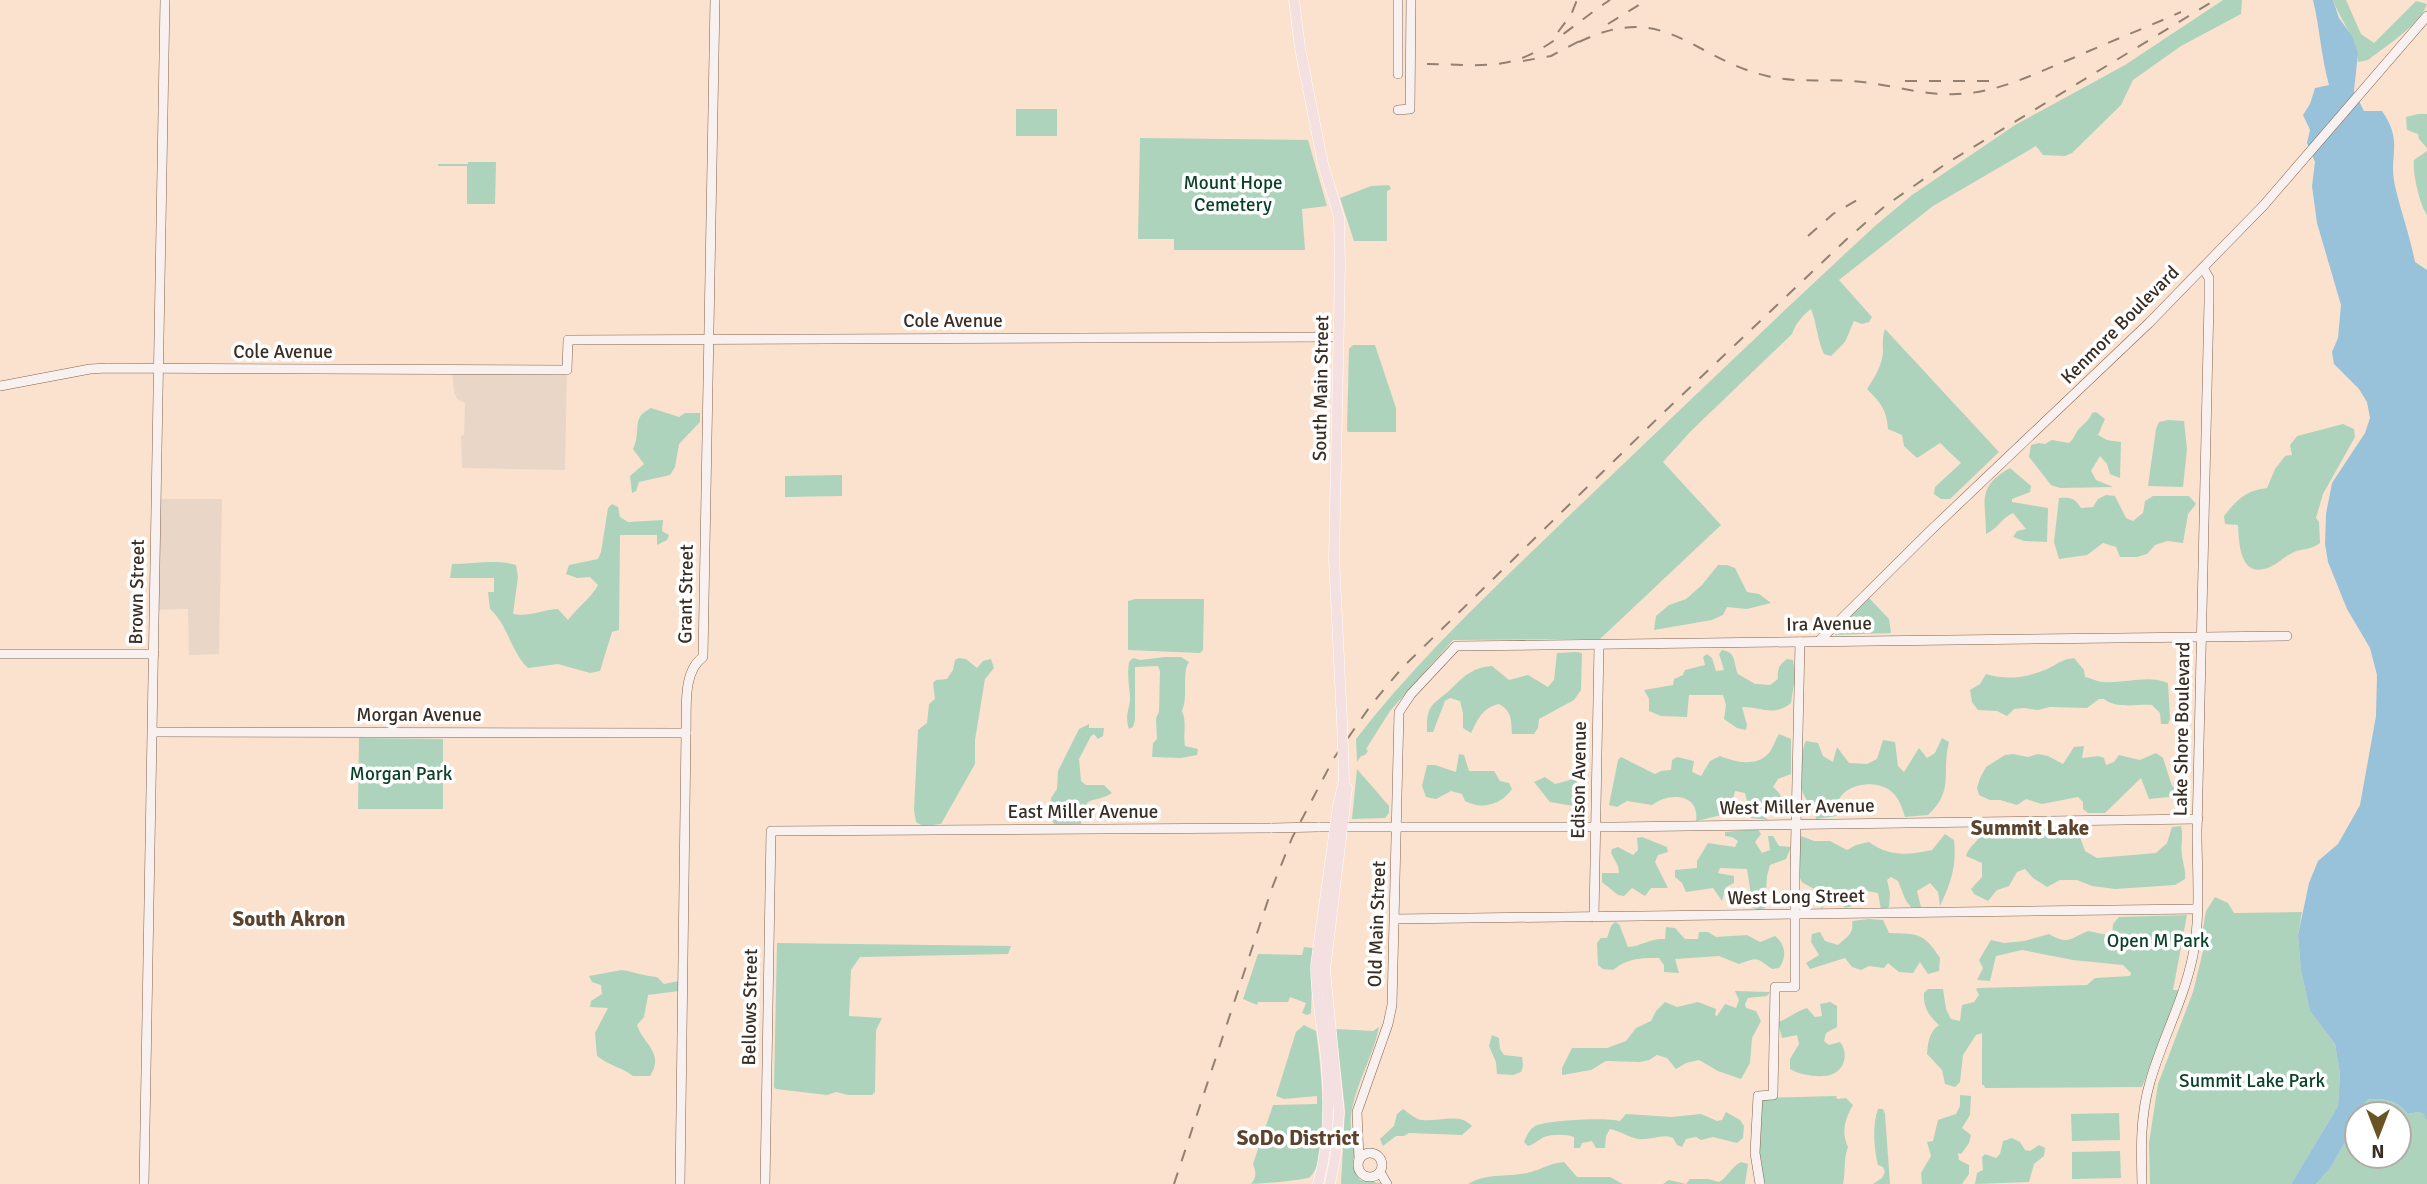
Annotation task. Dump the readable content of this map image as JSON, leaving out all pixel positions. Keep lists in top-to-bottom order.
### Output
{
  "streets": {
    "main road": ["South Main Street"],
    "street": [
      "Cole Avenue",
      "Kenmore Boulevard",
      "Brown Street",
      "Grant Street",
      "Ira Avenue",
      "Morgan Avenue",
      "Lake Shore Boulevard",
      "Edison Avenue",
      "West Miller Avenue",
      "East Miller Avenue",
      "West Long Street",
      "Old Main Street",
      "Bellows Street"
    ]
  },
  "crossings": [
    ["Cole Avenue", "South Main Street"],
    ["Cole Avenue", "Brown Street"],
    ["Cole Avenue", "Grant Street"],
    ["Kenmore Boulevard", "Ira Avenue"],
    ["Kenmore Boulevard", "Lake Shore Boulevard"],
    ["South Main Street", "East Miller Avenue"],
    ["Brown Street", "Morgan Avenue"],
    ["Grant Street", "Morgan Avenue"],
    ["Ira Avenue", "Lake Shore Boulevard"],
    ["Ira Avenue", "Edison Avenue"],
    ["Ira Avenue", "Old Main Street"],
    ["Lake Shore Boulevard", "West Miller Avenue"],
    ["Lake Shore Boulevard", "West Long Street"],
    ["Edison Avenue", "West Miller Avenue"],
    ["Edison Avenue", "West Long Street"],
    ["West Miller Avenue", "East Miller Avenue"],
    ["West Miller Avenue", "Old Main Street"],
    ["East Miller Avenue", "Old Main Street"],
    ["East Miller Avenue", "Bellows Street"],
    ["West Long Street", "Old Main Street"]
  ],
  "districts": ["Summit Lake", "South Akron", "SoDo District"],
  "parks": [
    "Mount Hope Cemetery",
    "Morgan Park",
    "Open M Park",
    "Summit Lake Park"
  ],
  "north": "bottom"
}
